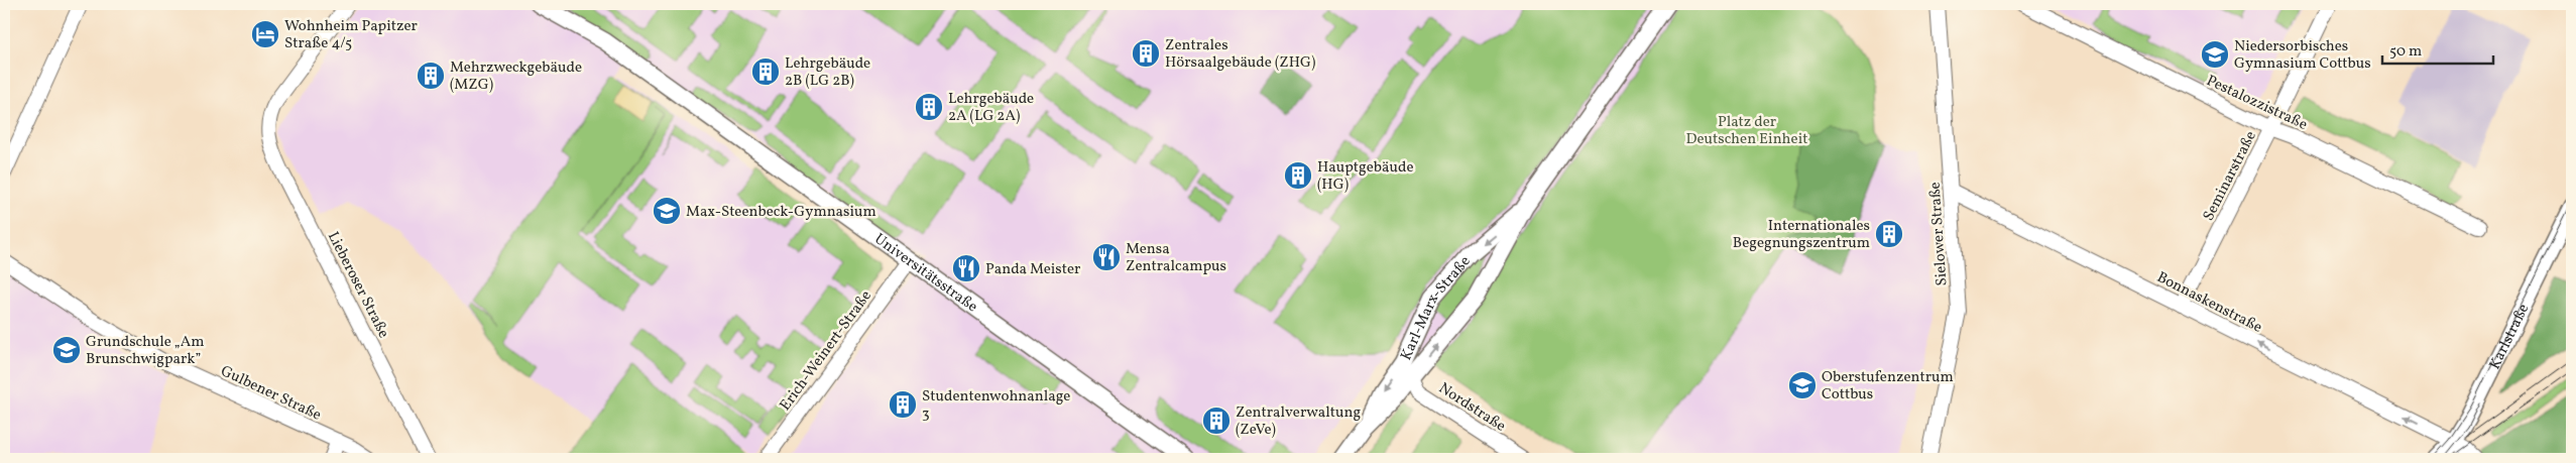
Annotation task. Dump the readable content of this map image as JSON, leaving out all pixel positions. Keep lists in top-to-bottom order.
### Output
{
  "streets": {
    "street": [
      "Pestalozzistraße",
      "Seminarstraße",
      "Sielower Straße",
      "Universitätsstraße",
      "Lieberoser Straße",
      "Bonnaskenstraße",
      "Karl-Marx-Straße",
      "Karlstraße",
      "Erich-Weinert-Straße",
      "Gulbener Straße",
      "Nordstraße"
    ]
  },
  "crossings": [
    ["Pestalozzistraße", "Seminarstraße"],
    ["Seminarstraße", "Bonnaskenstraße"],
    ["Sielower Straße", "Bonnaskenstraße"],
    ["Universitätsstraße", "Erich-Weinert-Straße"],
    ["Bonnaskenstraße", "Karlstraße"],
    ["Karl-Marx-Straße", "Nordstraße"]
  ],
  "one_way": ["Bonnaskenstraße"],
  "parks": ["Platz der Deutschen Einheit"],
  "places": {
    "hotel": ["Wohnheim Papitzer Straße 4/5"],
    "building": [
      "Zentrales Hörsaalgebäude (ZHG)",
      "Lehrgebäude 2B (LG 2B)",
      "Mehrzweckgebäude (MZG)",
      "Lehrgebäude 2A (LG 2A)",
      "Hauptgebäude (HG)",
      "Internationales Begegnungszentrum",
      "Studentenwohnanlage 3",
      "Zentralverwaltung (ZeVe)"
    ],
    "school or university": [
      "Niedersorbisches Gymnasium Cottbus",
      "Max-Steenbeck-Gymnasium",
      "Grundschule „Am Brunschwigpark”",
      "Oberstufenzentrum Cottbus"
    ],
    "restaurant": ["Mensa Zentralcampus", "Panda Meister"]
  },
  "scale_bar": "50 m"
}
